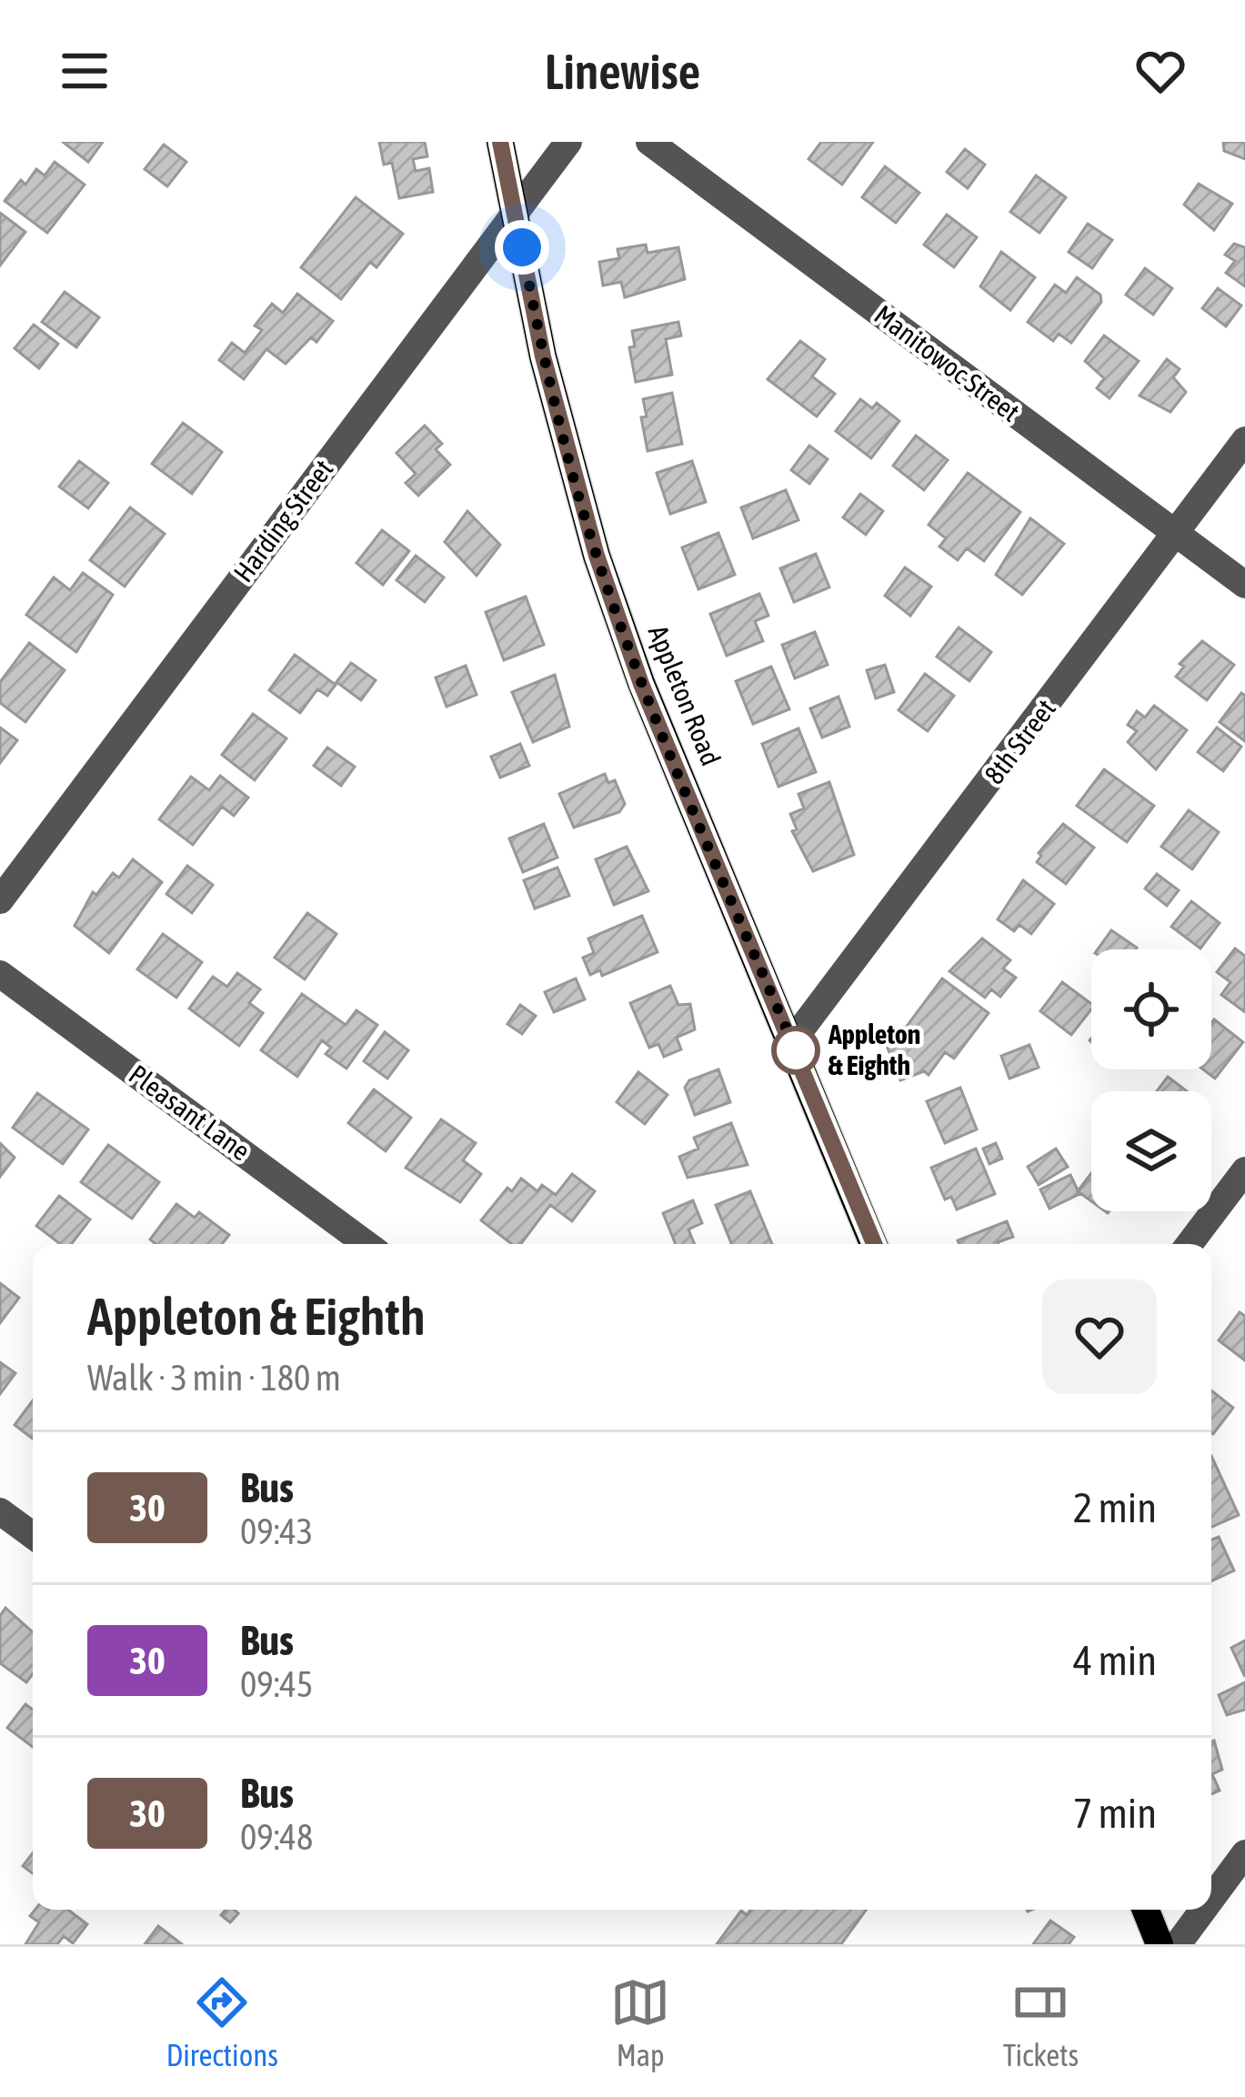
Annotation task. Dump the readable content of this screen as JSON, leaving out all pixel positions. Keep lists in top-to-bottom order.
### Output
{
  "streets": {
    "main road": ["Appleton Road"],
    "street": [
      "Manitowoc Street",
      "Harding Street",
      "8th Street",
      "Pleasant Lane"
    ]
  },
  "crossings": [
    ["Manitowoc Street", "8th Street"],
    ["Harding Street", "Appleton Road"],
    ["Appleton Road", "8th Street"]
  ],
  "places": ["Appleton & Eighth"],
  "lines": ["bus line 30"],
  "page": {
    "header": "Linewise",
    "heading": ["Appleton & Eighth", "Walk · 3 min · 180 m"],
    "list": [
      {
        "mark": "30",
        "name": "Bus",
        "note": "09:43",
        "value": "2 min"
      },
      {
        "mark": "30",
        "name": "Bus",
        "note": "09:45",
        "value": "4 min"
      },
      {
        "mark": "30",
        "name": "Bus",
        "note": "09:48",
        "value": "7 min"
      }
    ],
    "tabs": ["Directions", "Map", "Tickets"]
  }
}
